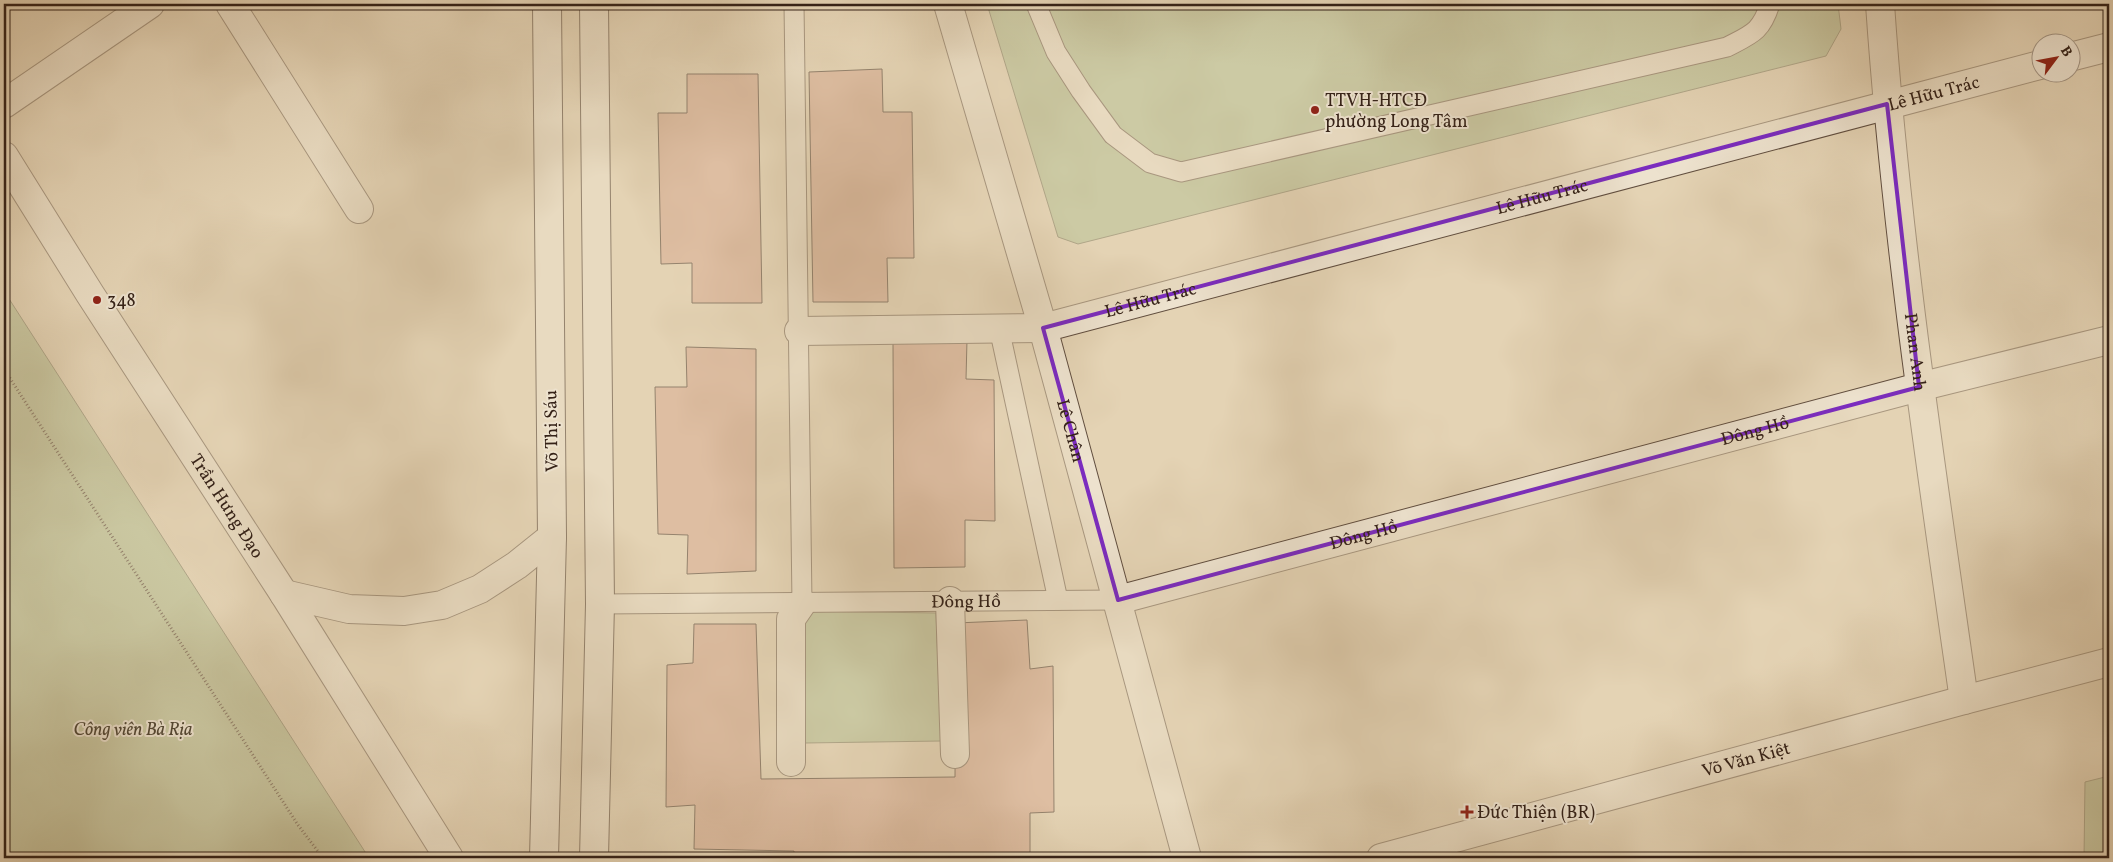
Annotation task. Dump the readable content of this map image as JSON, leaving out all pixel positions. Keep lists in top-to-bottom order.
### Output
{
  "streets": {
    "street": [
      "Lê Hữu Trác",
      "Phan Anh",
      "Lê Chân",
      "Võ Thị Sáu",
      "Đông Hồ",
      "Trần Hưng Đạo",
      "Võ Văn Kiệt"
    ]
  },
  "crossings": [
    ["Lê Hữu Trác", "Phan Anh"],
    ["Lê Hữu Trác", "Lê Chân"],
    ["Phan Anh", "Đông Hồ"],
    ["Phan Anh", "Võ Văn Kiệt"],
    ["Lê Chân", "Đông Hồ"]
  ],
  "parks": ["Công viên Bà Rịa"],
  "places": {
    "other": ["TTVH-HTCĐ phường Long Tâm", "348"],
    "health": ["Đức Thiện (BR)"]
  },
  "north": "top right"
}
